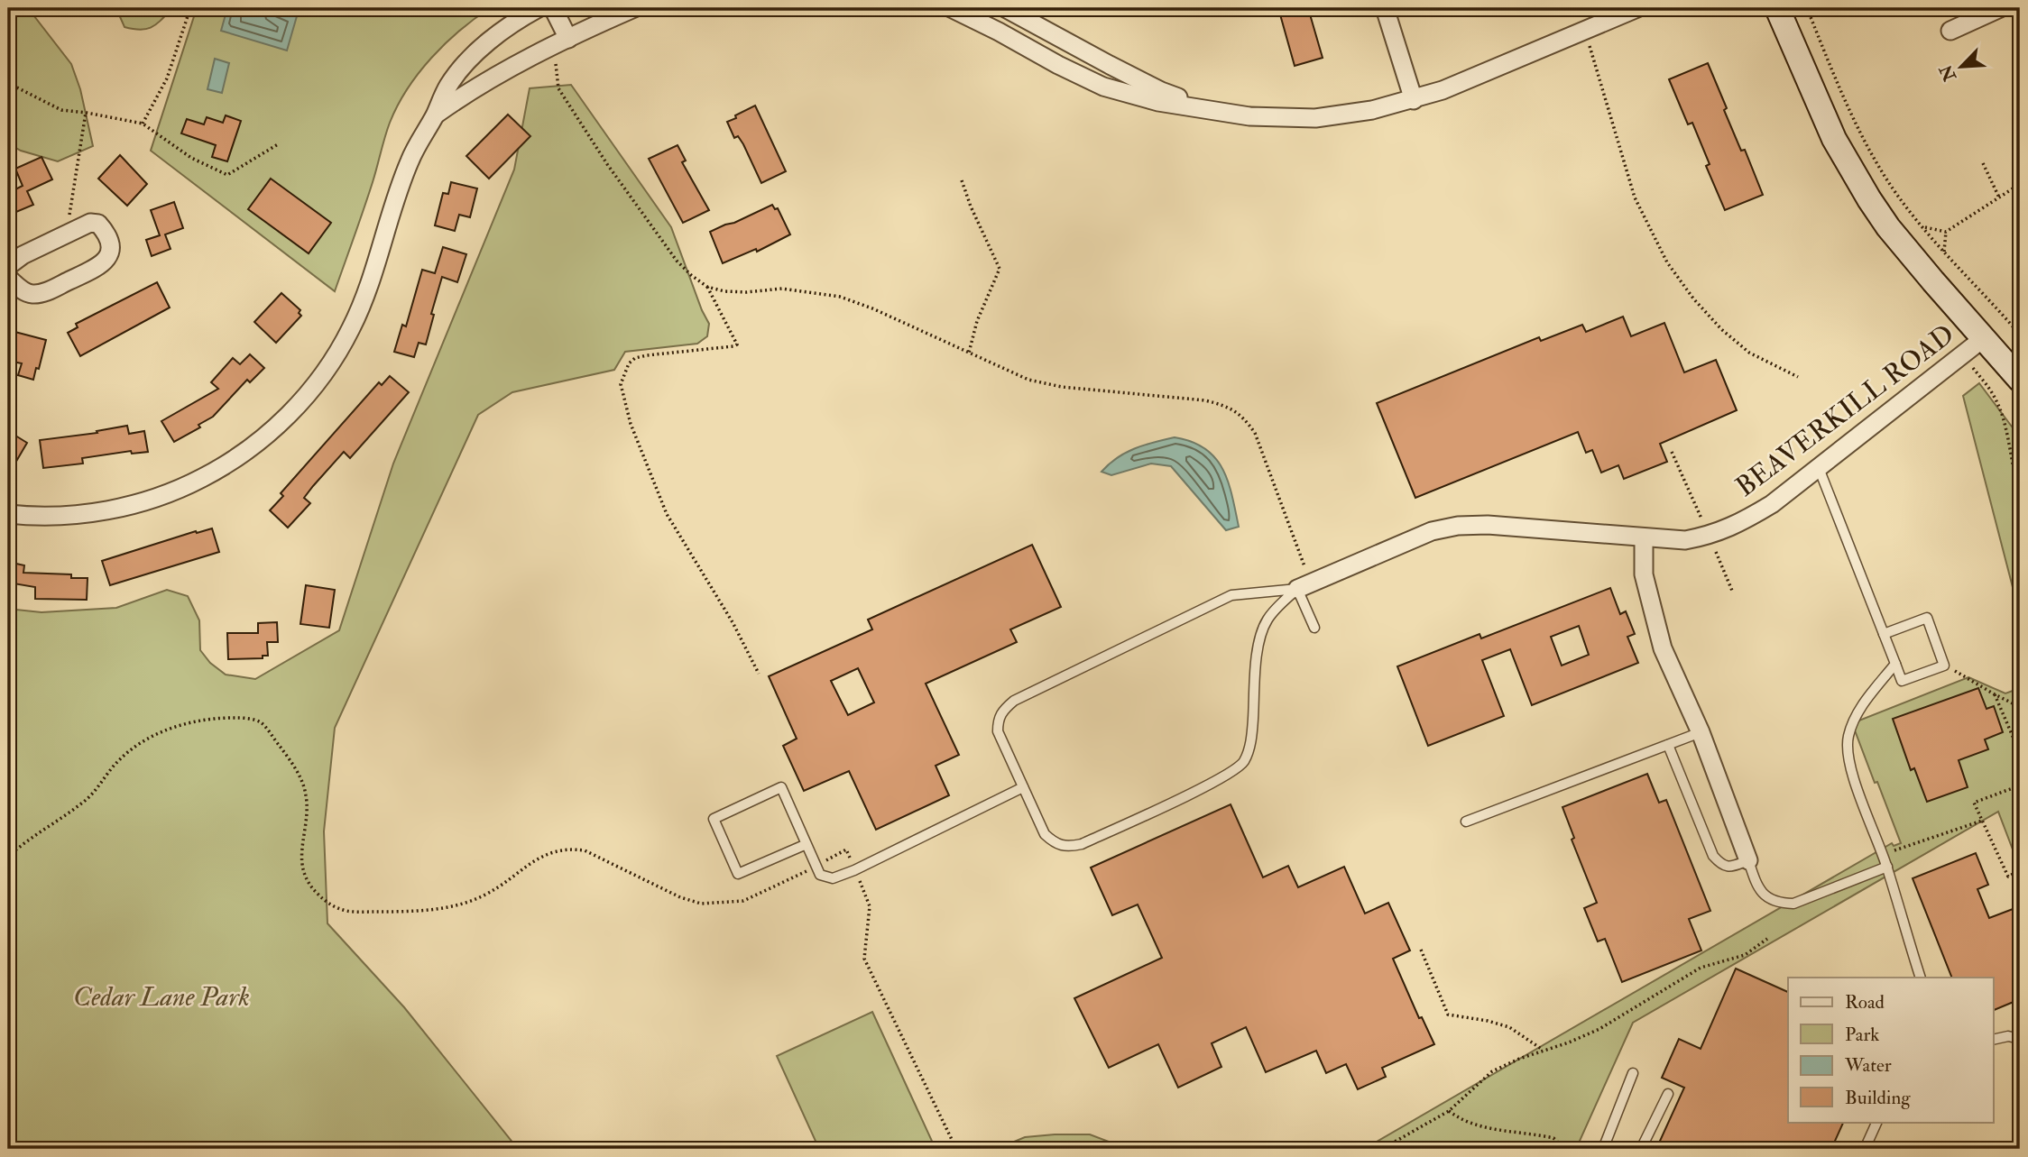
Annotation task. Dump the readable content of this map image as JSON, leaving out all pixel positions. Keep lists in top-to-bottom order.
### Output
{
  "streets": {
    "street": ["BEAVERKILL ROAD"]
  },
  "parks": ["Cedar Lane Park"],
  "legend": [
    "Road",
    "Park",
    "Water",
    "Building"
  ],
  "north": "bottom left"
}
